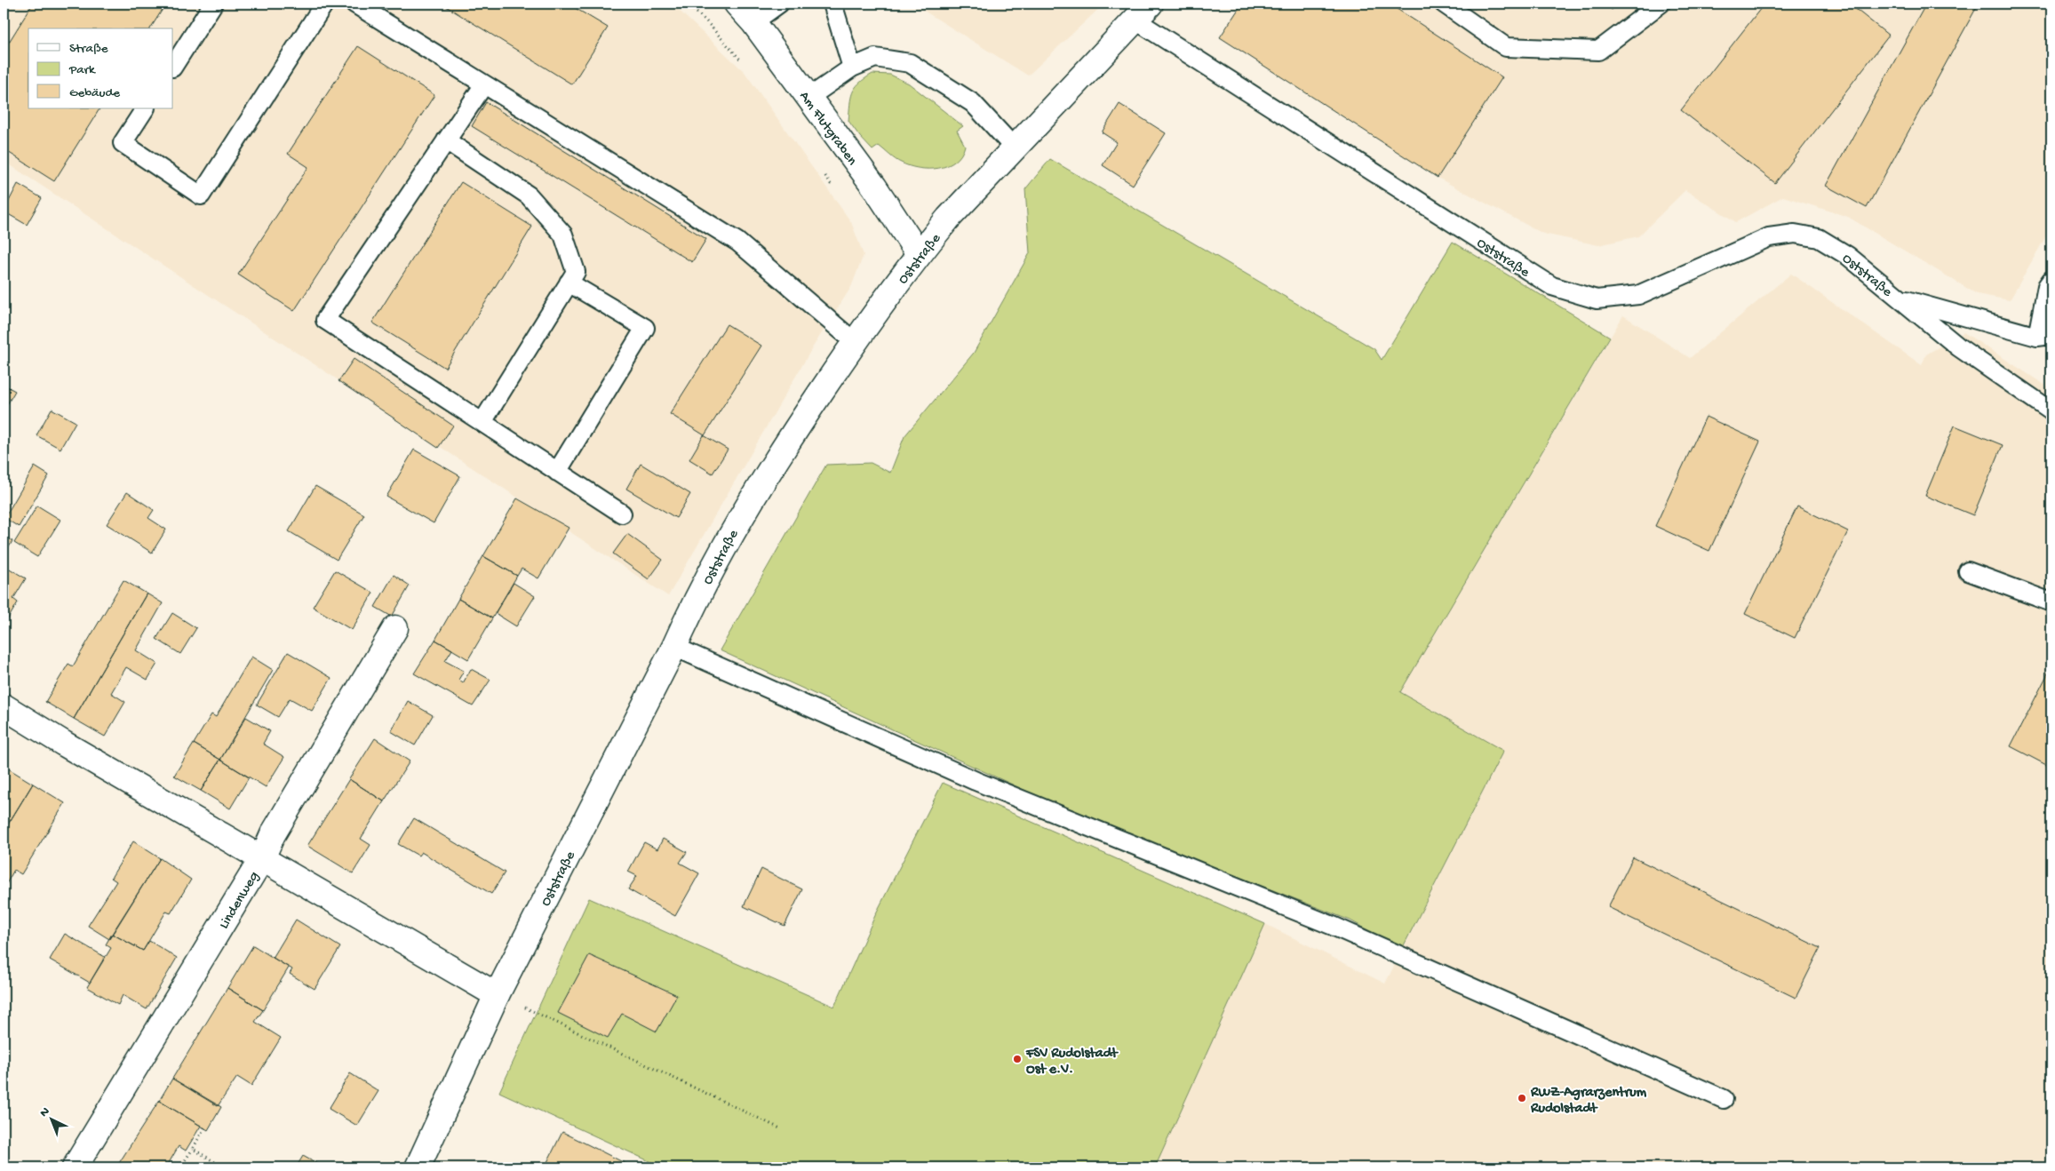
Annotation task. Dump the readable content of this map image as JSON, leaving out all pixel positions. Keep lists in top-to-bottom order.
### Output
{
  "streets": {
    "street": ["Am Flutgraben", "Oststraße", "Lindenweg"]
  },
  "crossings": [
    ["Am Flutgraben", "Oststraße"]
  ],
  "places": ["FSV Rudolstadt Ost e.V.", "RWZ-Agrarzentrum Rudolstadt"],
  "legend": ["Straße", "Park", "Gebäude"],
  "north": "top left"
}
